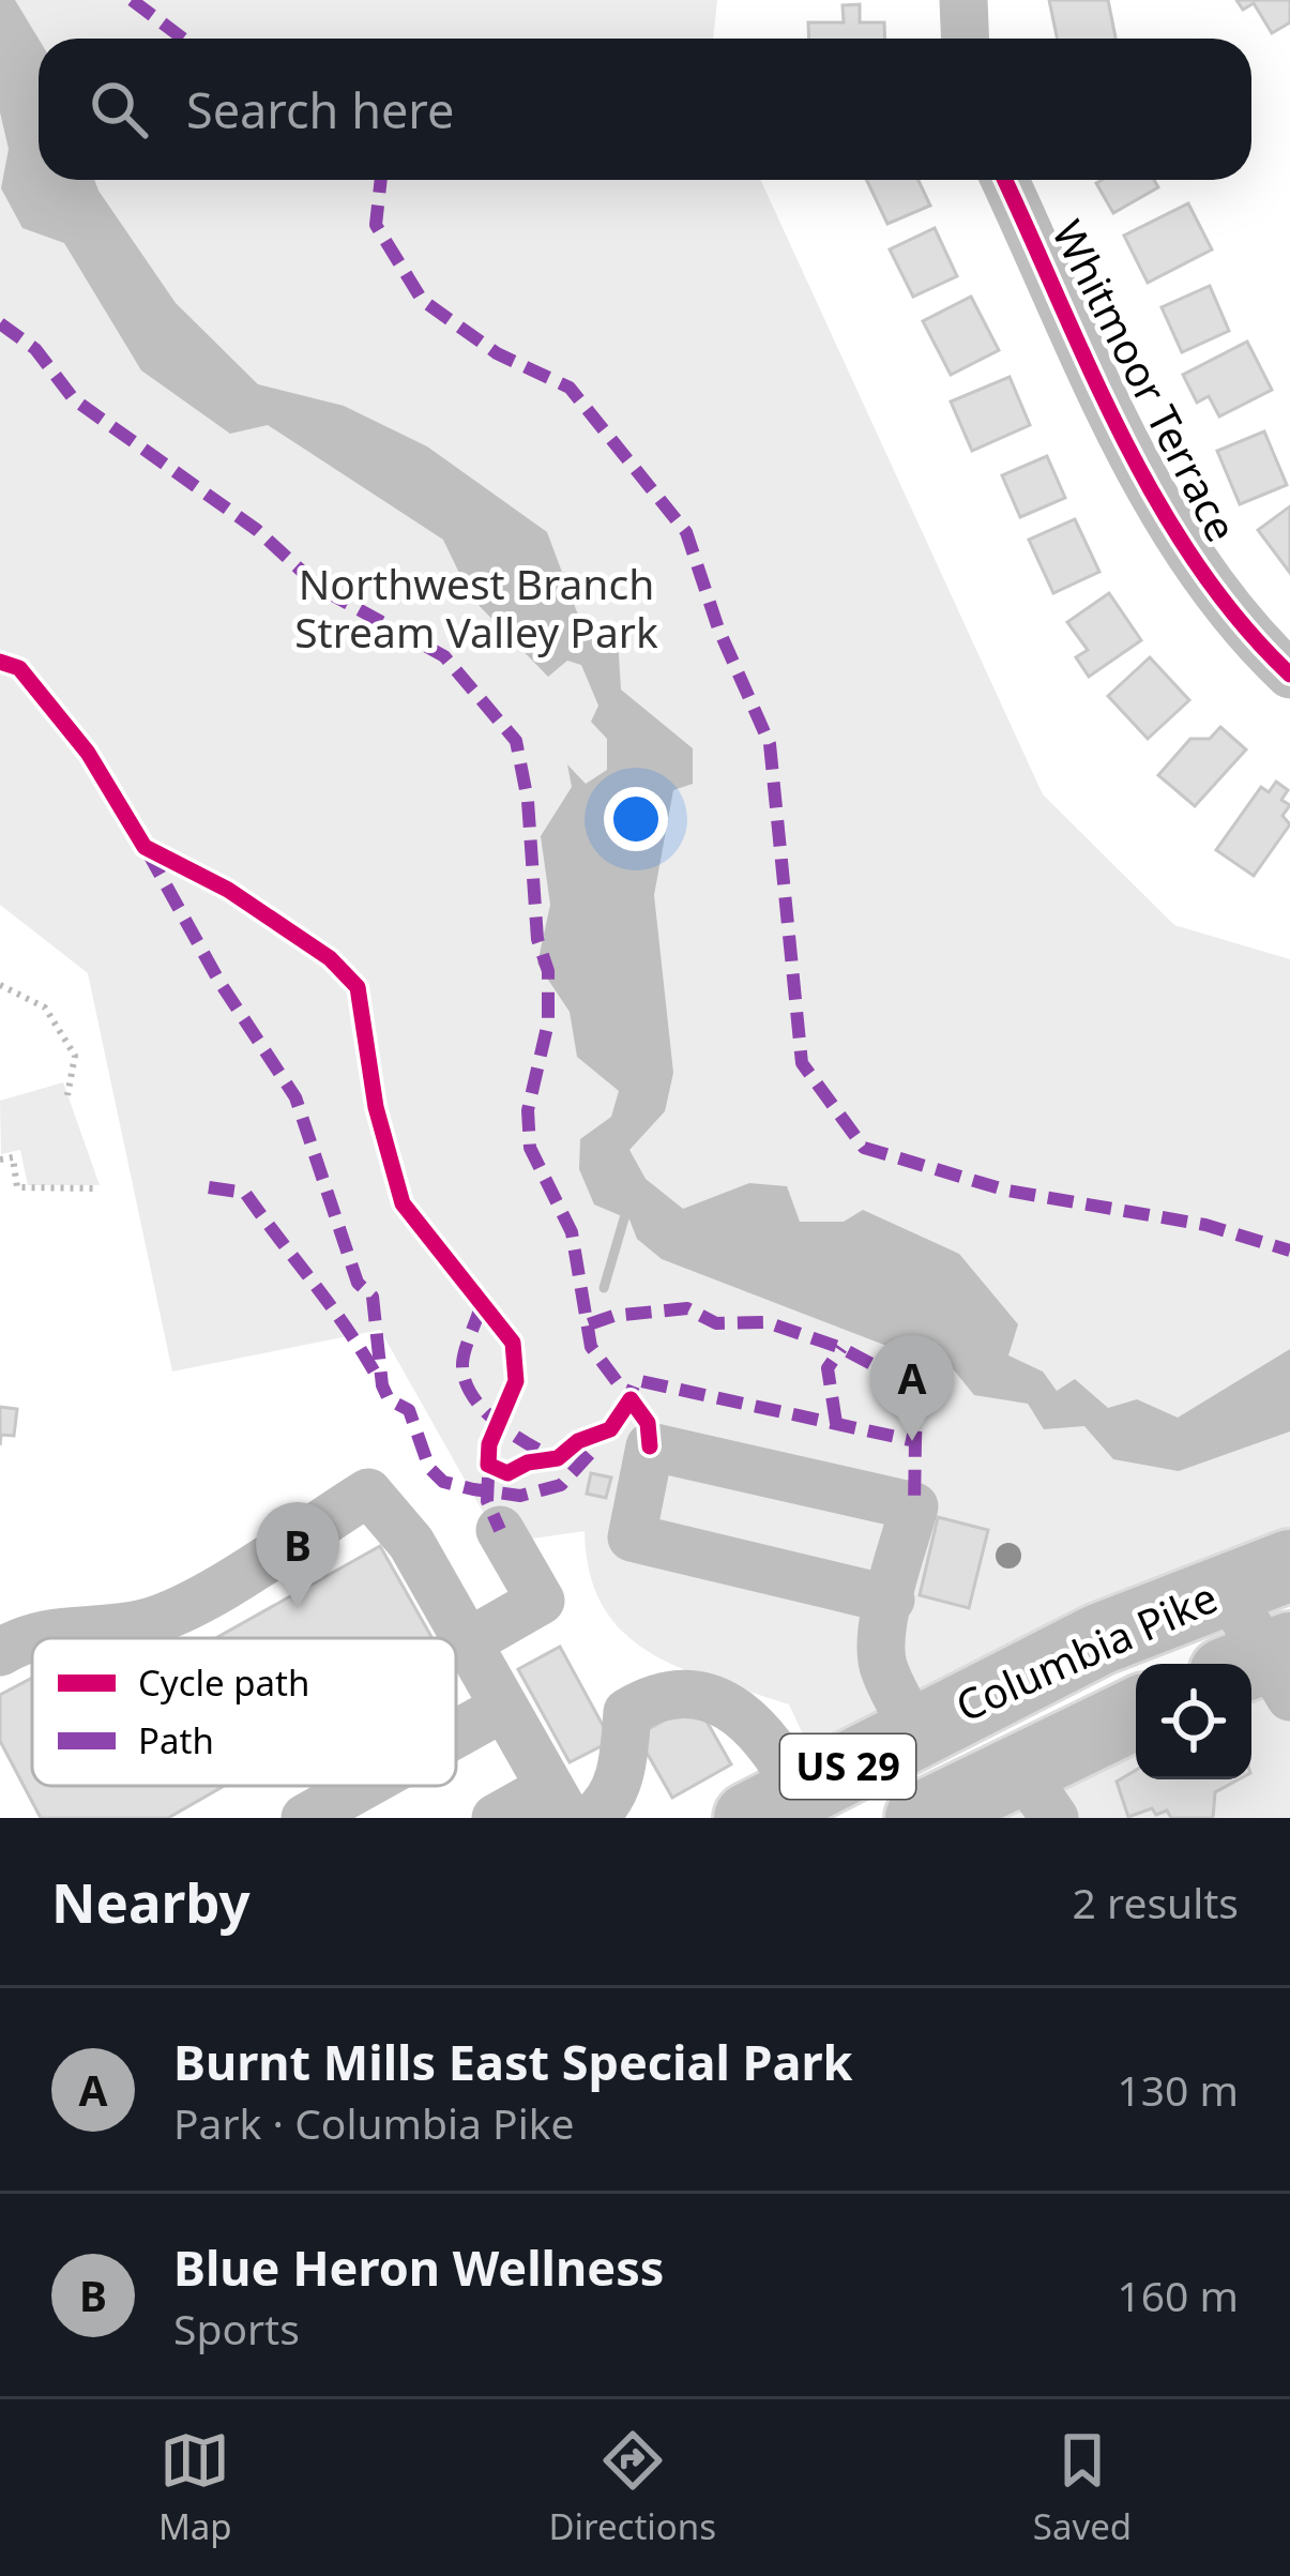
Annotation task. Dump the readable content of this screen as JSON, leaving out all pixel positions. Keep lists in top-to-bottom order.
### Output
{
  "streets": {
    "highway": ["Columbia Pike", "US 29"],
    "street": ["Whitmoor Terrace"]
  },
  "parks": ["Northwest Branch Stream Valley Park"],
  "legend": ["Cycle path", "Path"],
  "page": {
    "search": "Search here",
    "pins": ["A", "B"],
    "heading": ["Nearby", "2 results"],
    "list": [
      {
        "mark": "A",
        "name": "Burnt Mills East Special Park",
        "note": "Park · Columbia Pike",
        "value": "130 m"
      },
      {
        "mark": "B",
        "name": "Blue Heron Wellness",
        "note": "Sports",
        "value": "160 m"
      }
    ],
    "nav": ["Map", "Directions", "Saved"]
  }
}
